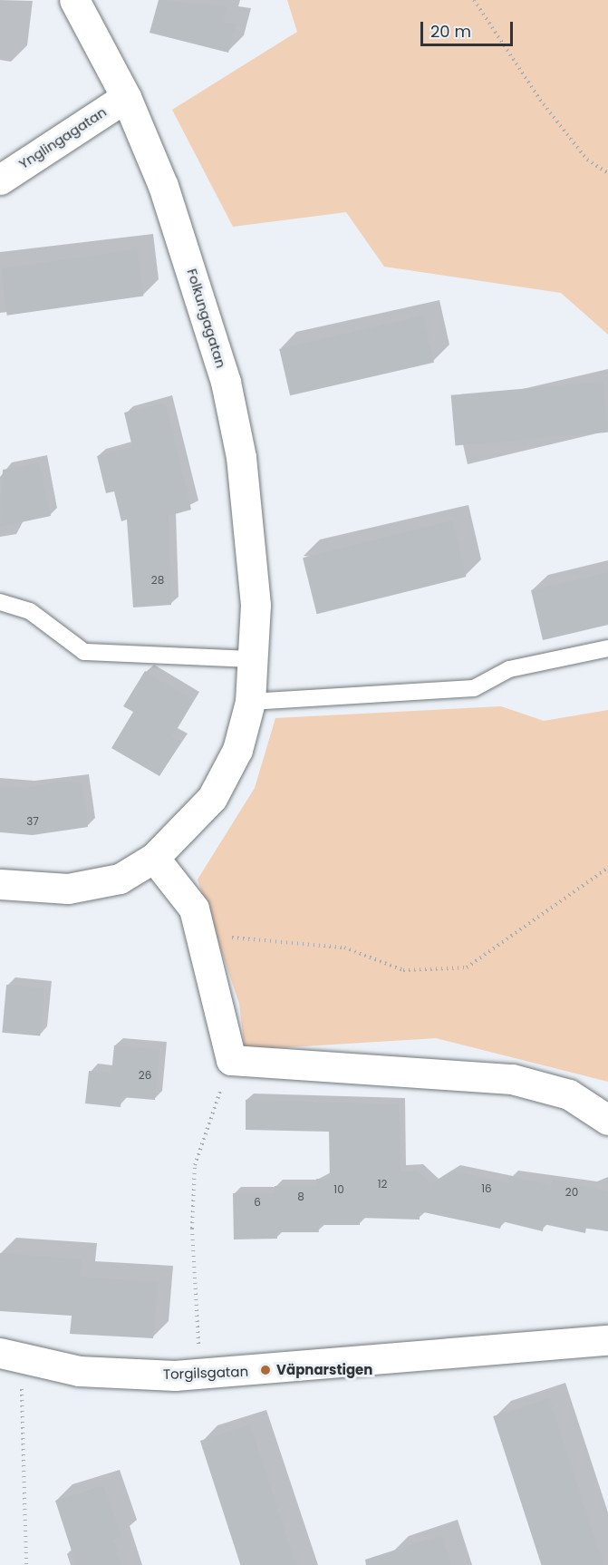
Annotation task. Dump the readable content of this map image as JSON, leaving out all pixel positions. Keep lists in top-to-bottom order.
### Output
{
  "streets": {
    "street": ["Ynglingagatan", "Folkungagatan", "Torgilsgatan"]
  },
  "crossings": [
    ["Ynglingagatan", "Folkungagatan"]
  ],
  "places": ["Väpnarstigen"],
  "house_numbers": [
    "28",
    "37",
    "26",
    "12",
    "16",
    "10",
    "20",
    "8",
    "6"
  ],
  "scale_bar": "20 m"
}
